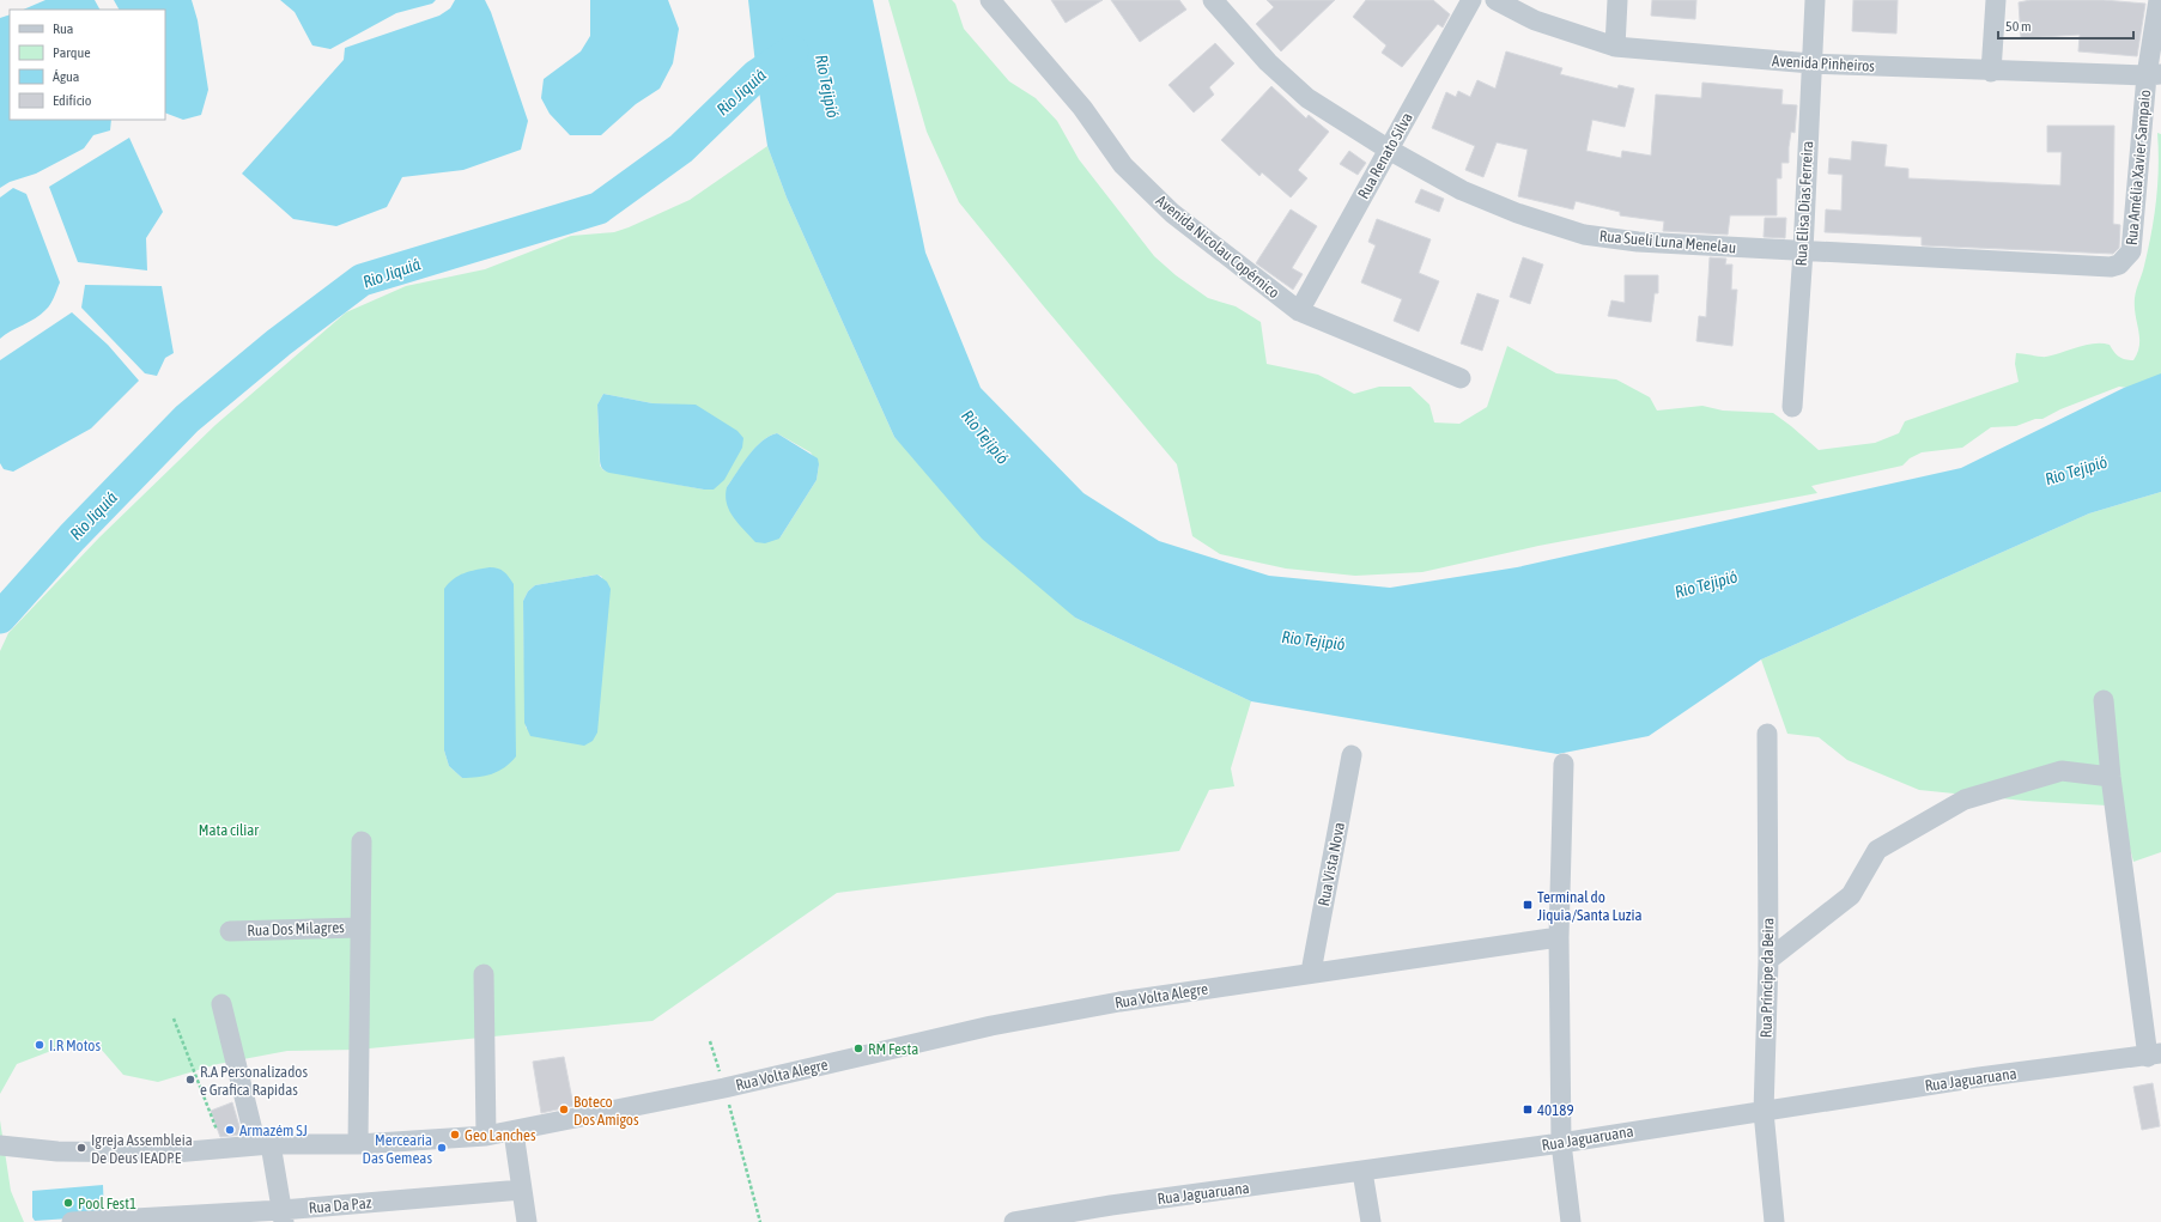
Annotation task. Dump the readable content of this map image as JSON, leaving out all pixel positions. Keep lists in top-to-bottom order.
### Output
{
  "streets": {
    "street": [
      "Avenida Pinheiros",
      "Rua Renato Silva",
      "Rua Amélia Xavier Sampaio",
      "Rua Elisa Dias Ferreira",
      "Rua Sueli Luna Menelau",
      "Avenida Nicolau Copérnico",
      "Rua Vista Nova",
      "Rua Dos Milagres",
      "Rua Príncipe da Beira",
      "Rua Volta Alegre",
      "Rua Jaguaruana",
      "Rua Da Paz"
    ]
  },
  "crossings": [
    ["Avenida Pinheiros", "Rua Amélia Xavier Sampaio"],
    ["Avenida Pinheiros", "Rua Elisa Dias Ferreira"],
    ["Rua Renato Silva", "Rua Sueli Luna Menelau"],
    ["Rua Renato Silva", "Avenida Nicolau Copérnico"],
    ["Rua Amélia Xavier Sampaio", "Rua Sueli Luna Menelau"],
    ["Rua Elisa Dias Ferreira", "Rua Sueli Luna Menelau"],
    ["Rua Vista Nova", "Rua Volta Alegre"],
    ["Rua Príncipe da Beira", "Rua Jaguaruana"]
  ],
  "water": ["Rio Tejipió", "Rio Jiquiá"],
  "parks": ["Mata ciliar"],
  "places": {
    "transit": ["Terminal do Jiquia/Santa Luzia", "40189"],
    "other": [
      "I.R Motos",
      "RM Festa",
      "R.A Personalizados e Grafica Rapidas",
      "Boteco Dos Amigos",
      "Armazém SJ",
      "Geo Lanches",
      "Igreja Assembleia De Deus IEADPE",
      "Mercearia Das Gemeas",
      "Pool Fest1"
    ]
  },
  "legend": [
    "Rua",
    "Parque",
    "Água",
    "Edifício"
  ],
  "scale_bar": "50 m"
}
